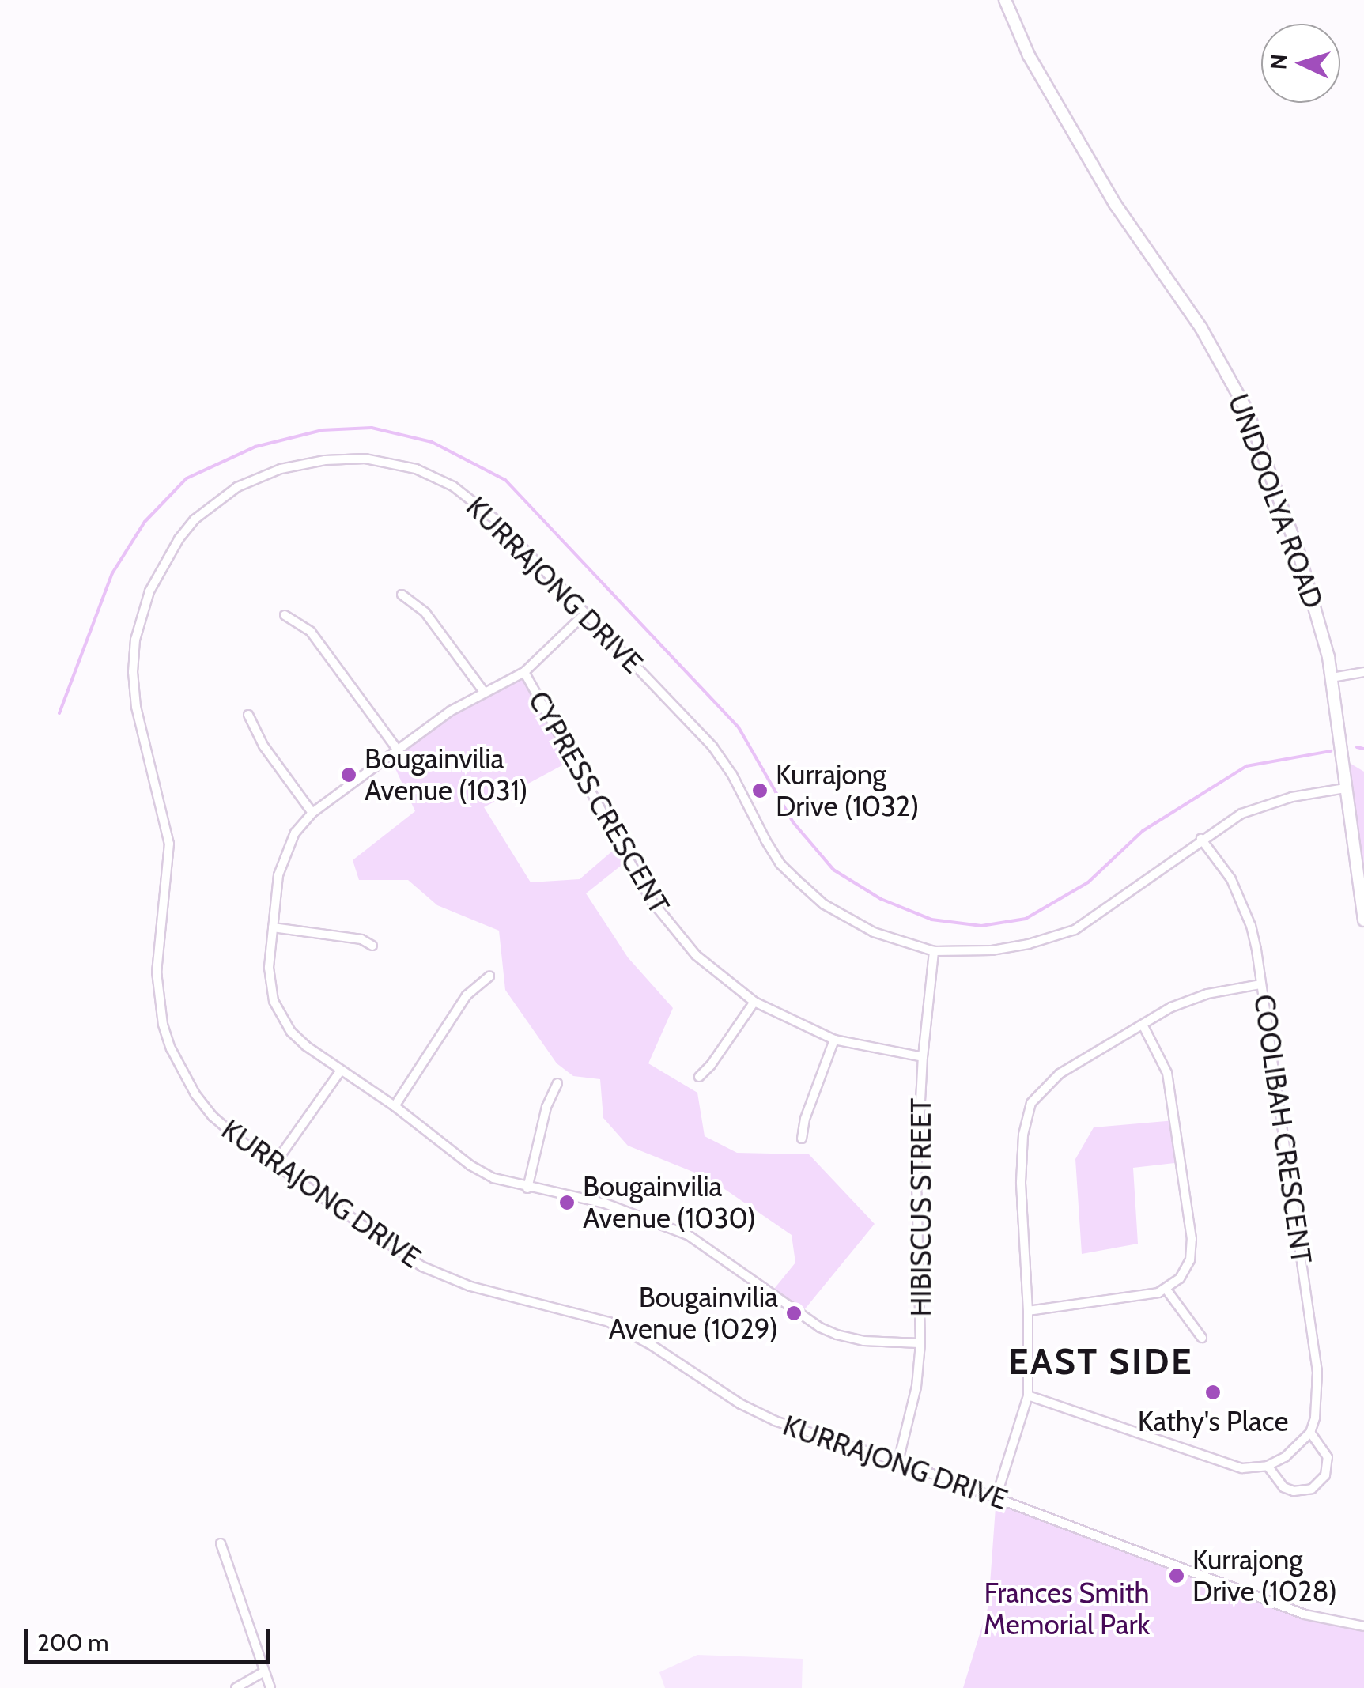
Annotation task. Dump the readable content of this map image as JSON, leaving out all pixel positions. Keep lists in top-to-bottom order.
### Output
{
  "streets": {
    "street": [
      "UNDOOLYA ROAD",
      "KURRAJONG DRIVE",
      "CYPRESS CRESCENT",
      "COOLIBAH CRESCENT",
      "HIBISCUS STREET"
    ]
  },
  "crossings": [
    ["UNDOOLYA ROAD", "KURRAJONG DRIVE"],
    ["KURRAJONG DRIVE", "COOLIBAH CRESCENT"],
    ["KURRAJONG DRIVE", "HIBISCUS STREET"],
    ["CYPRESS CRESCENT", "HIBISCUS STREET"]
  ],
  "districts": ["EAST SIDE"],
  "parks": ["Frances Smith Memorial Park"],
  "places": [
    "Bougainvilia Avenue (1031)",
    "Kurrajong Drive (1032)",
    "Bougainvilia Avenue (1030)",
    "Bougainvilia Avenue (1029)",
    "Kathy's Place",
    "Kurrajong Drive (1028)"
  ],
  "scale_bar": "200 m",
  "north": "left"
}
